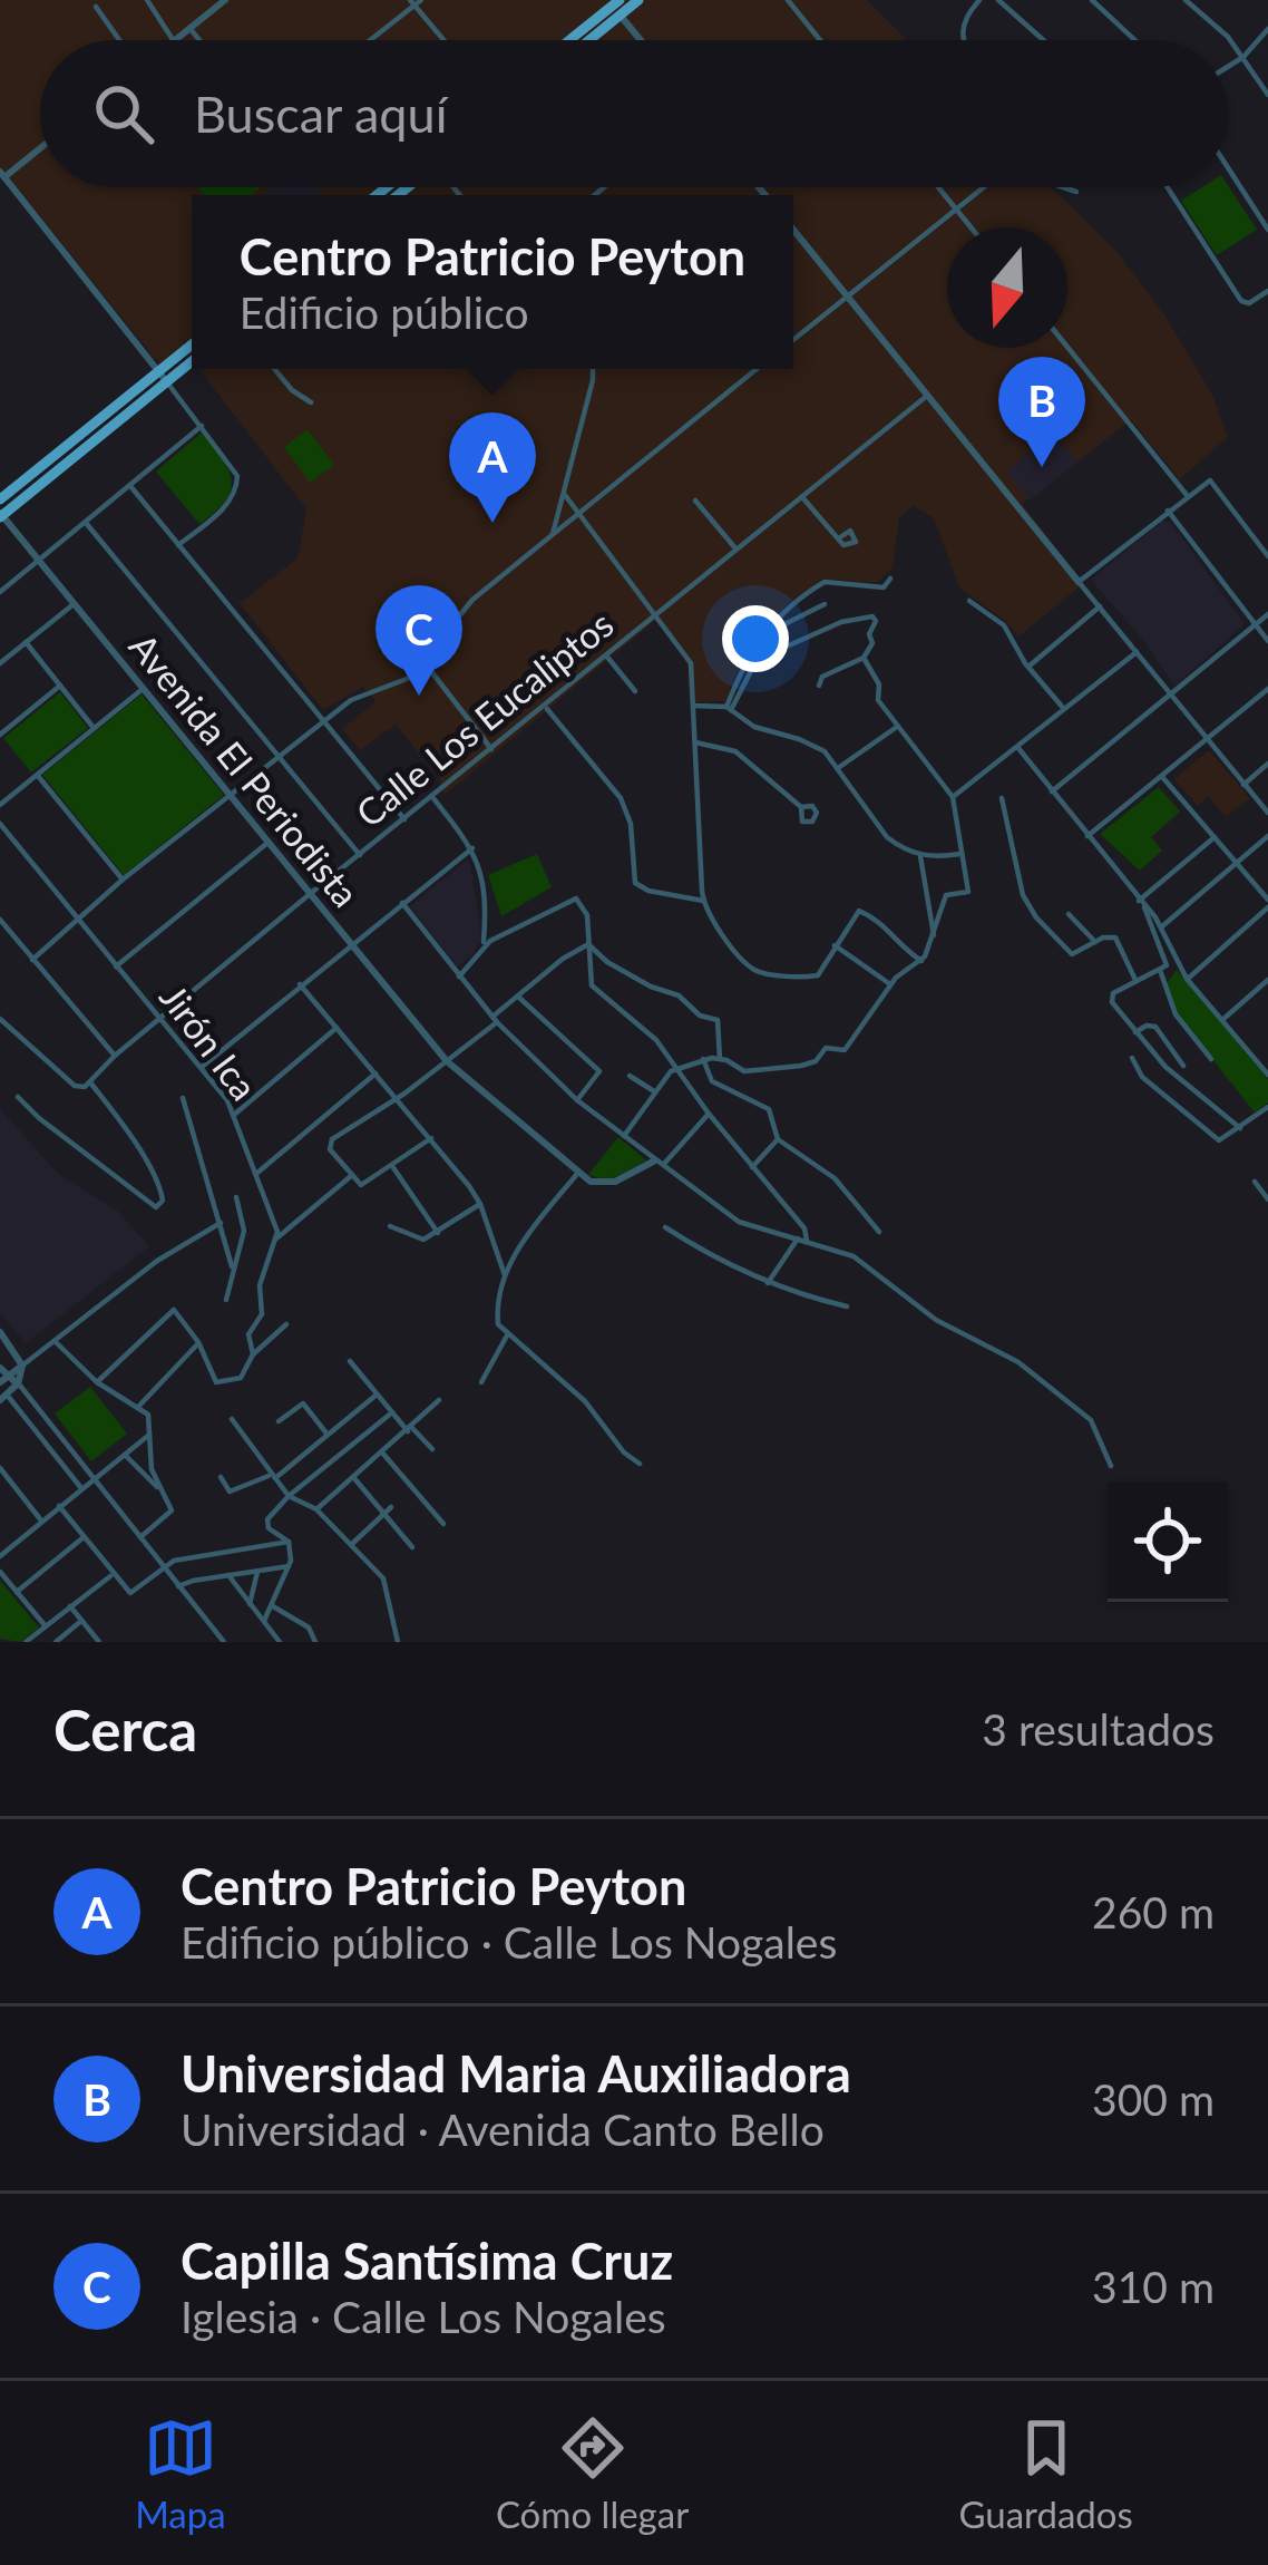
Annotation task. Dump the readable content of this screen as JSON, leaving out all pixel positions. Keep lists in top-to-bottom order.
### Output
{
  "streets": {
    "street": ["Calle Los Eucaliptos", "Avenida El Periodista", "Jirón Ica"]
  },
  "crossings": [
    ["Calle Los Eucaliptos", "Avenida El Periodista"],
    ["Calle Los Eucaliptos", "Jirón Ica"]
  ],
  "north": "bottom",
  "page": {
    "search": "Buscar aquí",
    "popup": ["Centro Patricio Peyton", "Edificio público"],
    "pins": ["B", "A", "C"],
    "heading": ["Cerca", "3 resultados"],
    "list": [
      {
        "mark": "A",
        "name": "Centro Patricio Peyton",
        "note": "Edificio público · Calle Los Nogales",
        "value": "260 m"
      },
      {
        "mark": "B",
        "name": "Universidad Maria Auxiliadora",
        "note": "Universidad · Avenida Canto Bello",
        "value": "300 m"
      },
      {
        "mark": "C",
        "name": "Capilla Santísima Cruz",
        "note": "Iglesia · Calle Los Nogales",
        "value": "310 m"
      }
    ],
    "nav": ["Mapa", "Cómo llegar", "Guardados"]
  }
}
